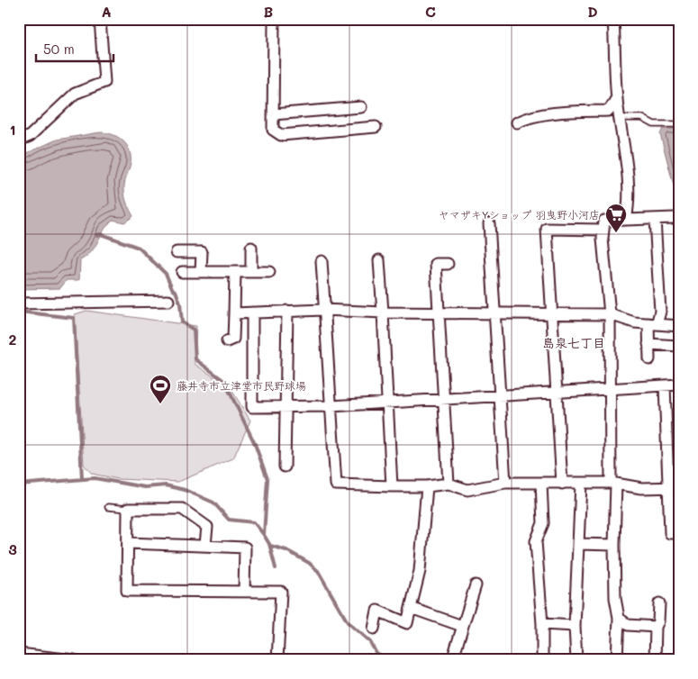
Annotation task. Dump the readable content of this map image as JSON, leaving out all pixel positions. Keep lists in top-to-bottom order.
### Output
{
  "districts": ["島泉七丁目"],
  "places": {
    "supermarket": ["ヤマザキYショップ 羽曳野小河店"],
    "sports": ["藤井寺市立津堂市民野球場"]
  },
  "scale_bar": "50 m",
  "grid": {
    "columns": [
      "A",
      "B",
      "C",
      "D"
    ],
    "rows": ["1", "2", "3"]
  }
}
